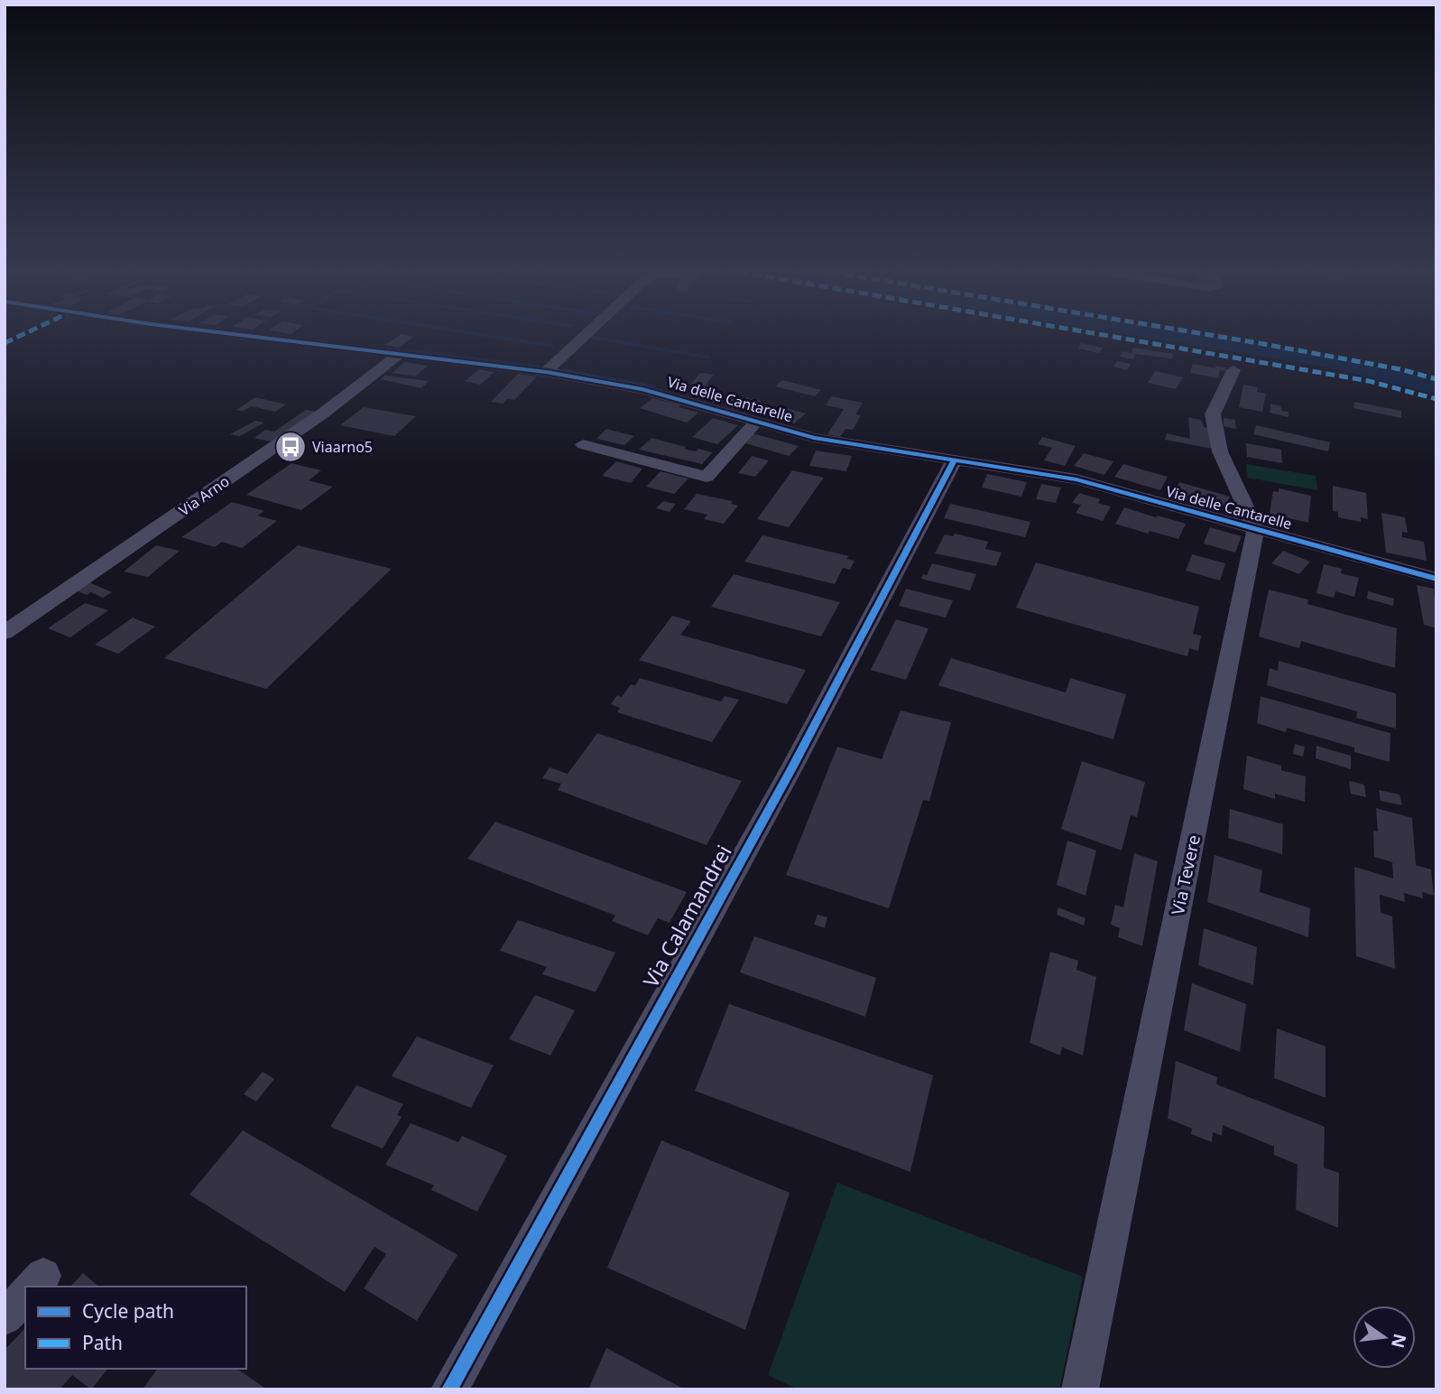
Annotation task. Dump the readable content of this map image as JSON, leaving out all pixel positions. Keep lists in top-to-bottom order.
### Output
{
  "streets": {
    "street": [
      "Via delle Cantarelle",
      "Via Arno",
      "Via Tevere",
      "Via Calamandrei"
    ]
  },
  "crossings": [
    ["Via delle Cantarelle", "Via Arno"],
    ["Via delle Cantarelle", "Via Tevere"],
    ["Via delle Cantarelle", "Via Calamandrei"]
  ],
  "places": {
    "bus stop": ["Viaarno5"]
  },
  "legend": ["Cycle path", "Path"],
  "north": "right"
}
